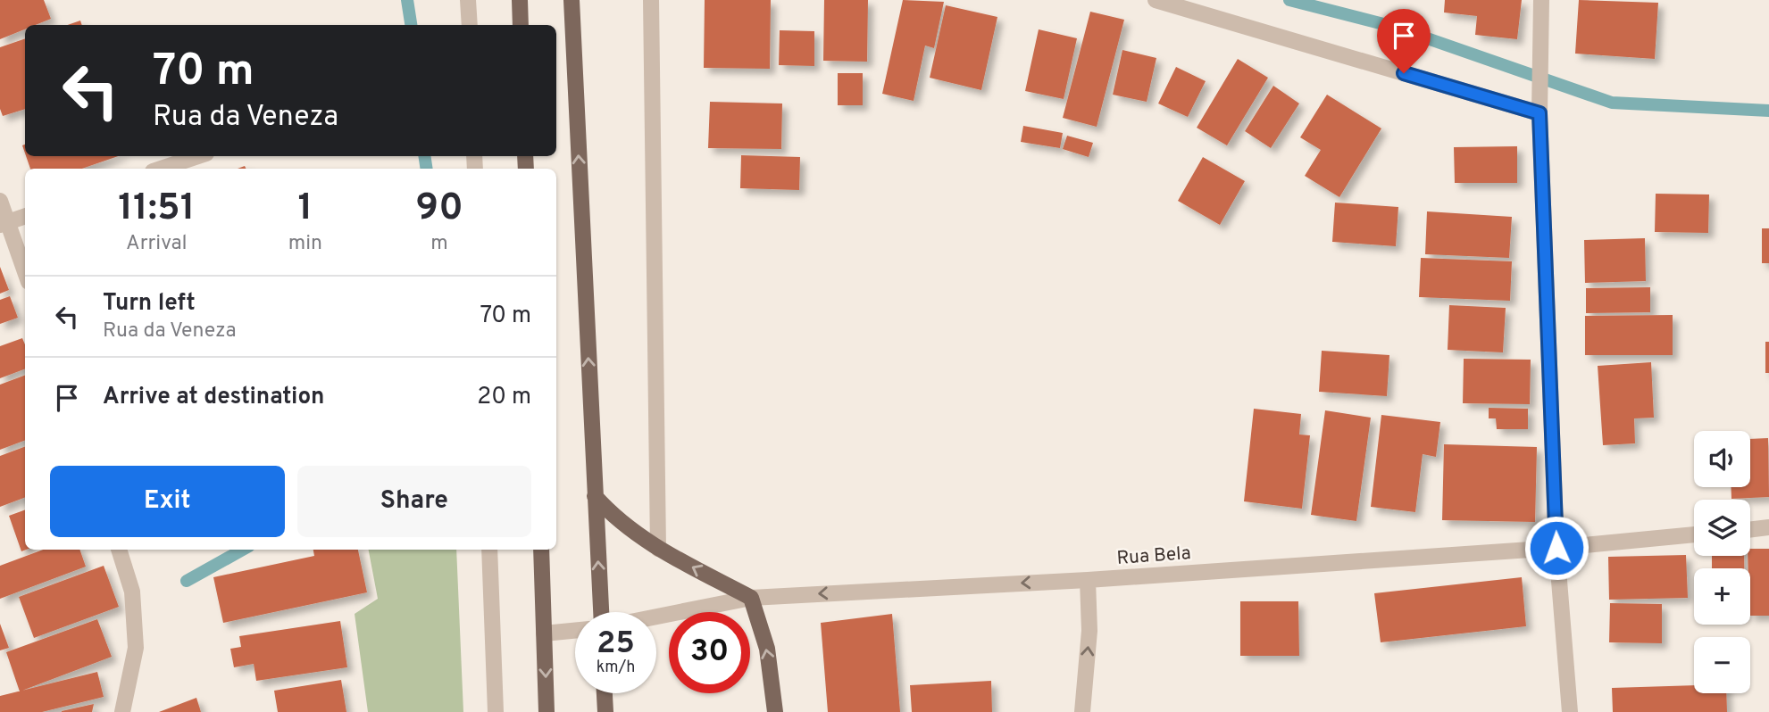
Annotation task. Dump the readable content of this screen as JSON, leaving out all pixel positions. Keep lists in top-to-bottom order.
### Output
{
  "streets": {
    "street": ["Rua Bela"]
  },
  "page": {
    "turn": ["70 m", "Rua da Veneza"],
    "eta": [
      "11:51",
      "Arrival",
      "1",
      "min",
      "90",
      "m"
    ],
    "list": [
      {
        "name": "Turn left",
        "note": "Rua da Veneza",
        "value": "70 m"
      },
      {
        "name": "Arrive at destination",
        "value": "20 m"
      }
    ],
    "map_buttons": ["+", "−"],
    "buttons": ["Exit", "Share"],
    "speed": "25 km/h",
    "limit": "30"
  }
}
